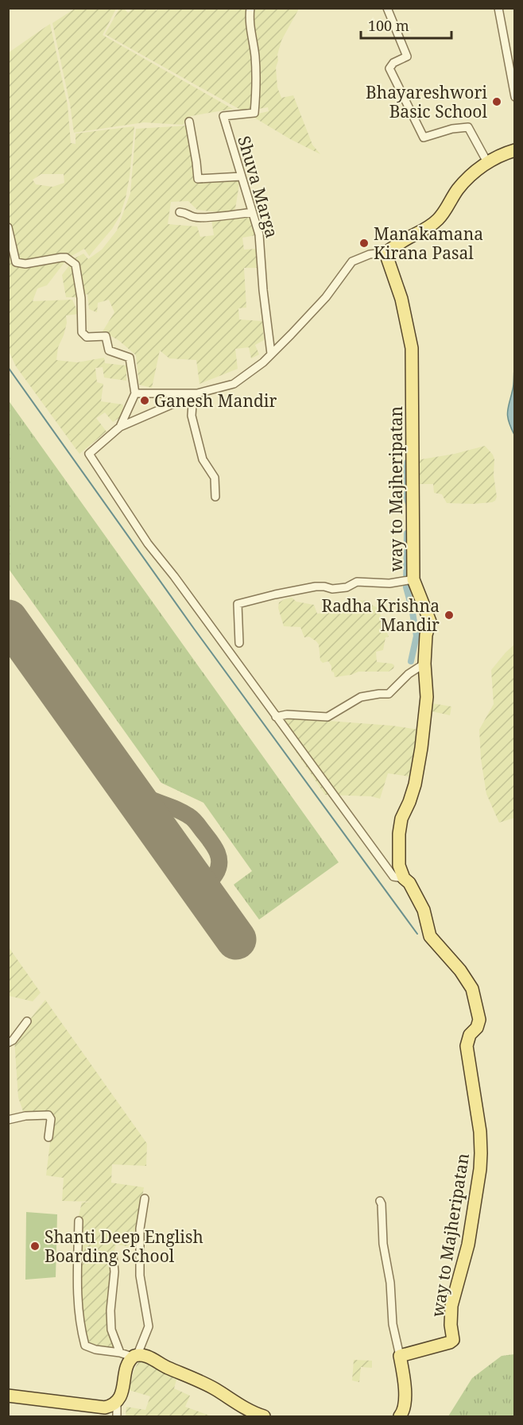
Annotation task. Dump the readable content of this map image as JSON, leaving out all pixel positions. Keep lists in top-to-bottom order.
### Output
{
  "streets": {
    "main road": ["way to Majheripatan"],
    "street": ["Shuva Marga"]
  },
  "places": [
    "Bhayareshwori Basic School",
    "Manakamana Kirana Pasal",
    "Ganesh Mandir",
    "Radha Krishna Mandir",
    "Shanti Deep English Boarding School"
  ],
  "scale_bar": "100 m"
}
